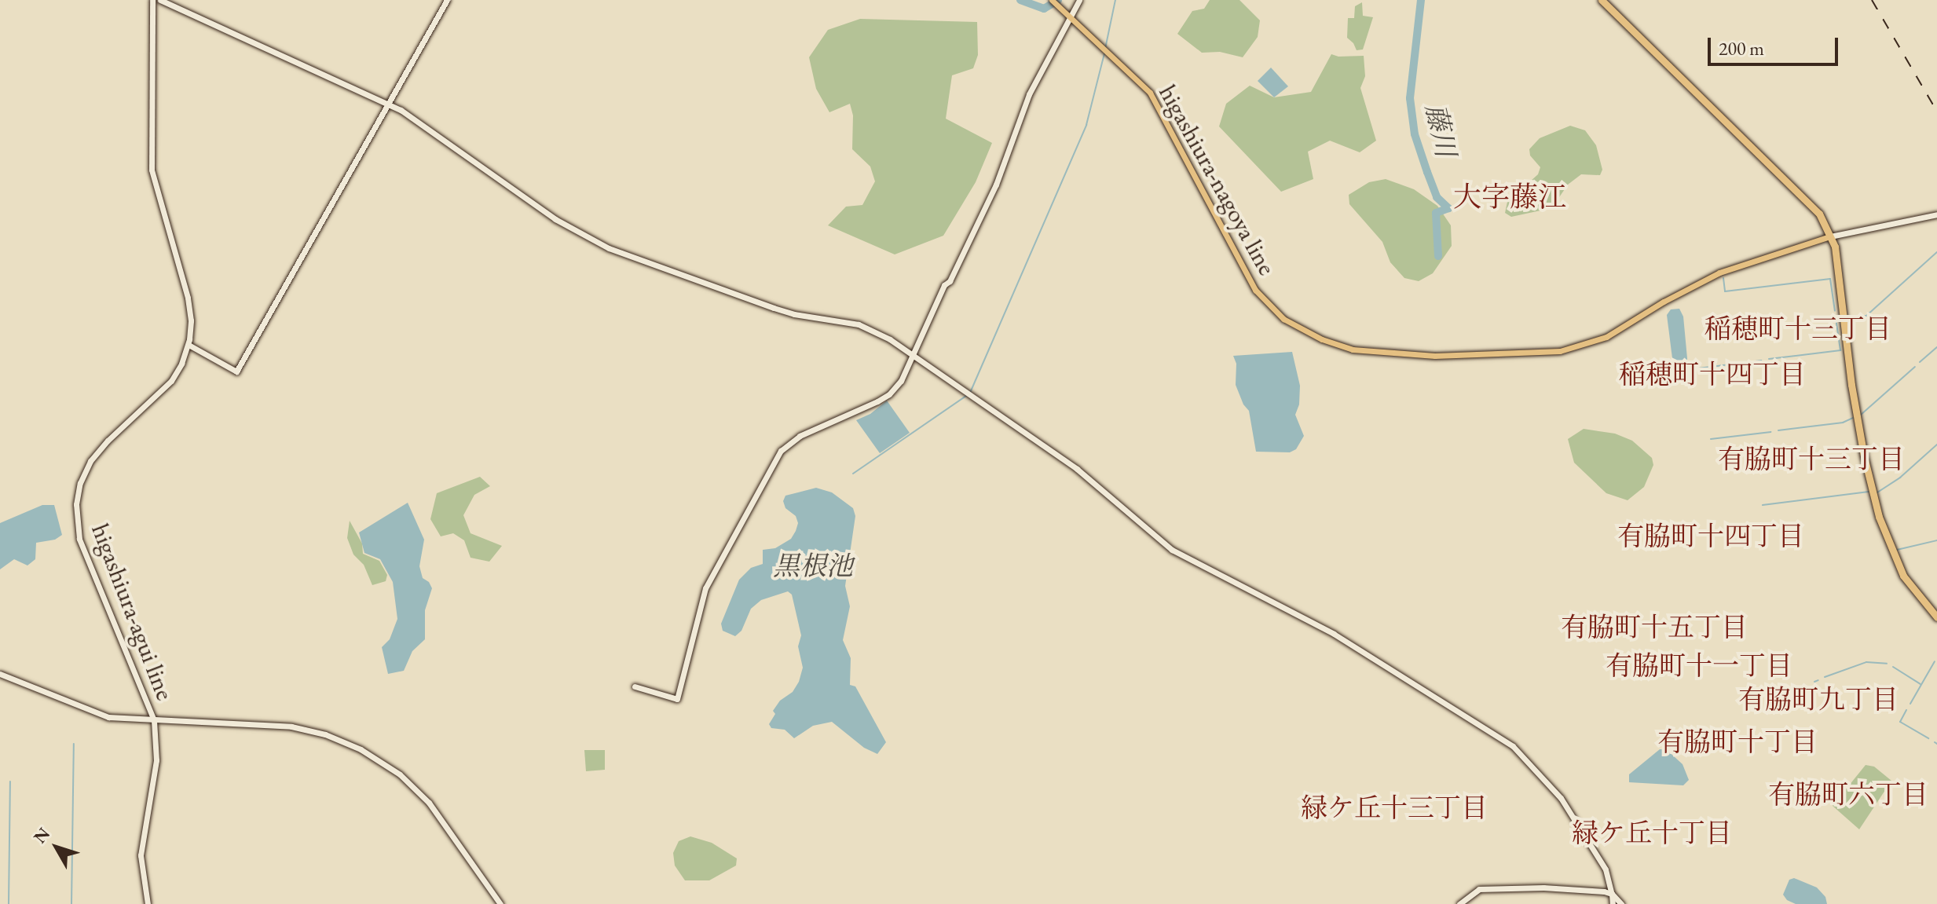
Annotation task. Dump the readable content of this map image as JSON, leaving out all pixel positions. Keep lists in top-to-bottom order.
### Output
{
  "streets": {
    "main road": ["higashiura-nagoya line"],
    "street": ["higashiura-agui line"]
  },
  "districts": [
    "大字藤江",
    "稲穂町十三丁目",
    "稲穂町十四丁目",
    "有脇町十三丁目",
    "有脇町十四丁目",
    "有脇町十五丁目",
    "有脇町十一丁目",
    "有脇町九丁目",
    "有脇町十丁目",
    "有脇町六丁目",
    "緑ケ丘十三丁目",
    "緑ケ丘十丁目"
  ],
  "water": ["藤川", "黒根池"],
  "scale_bar": "200 m",
  "north": "top left"
}
